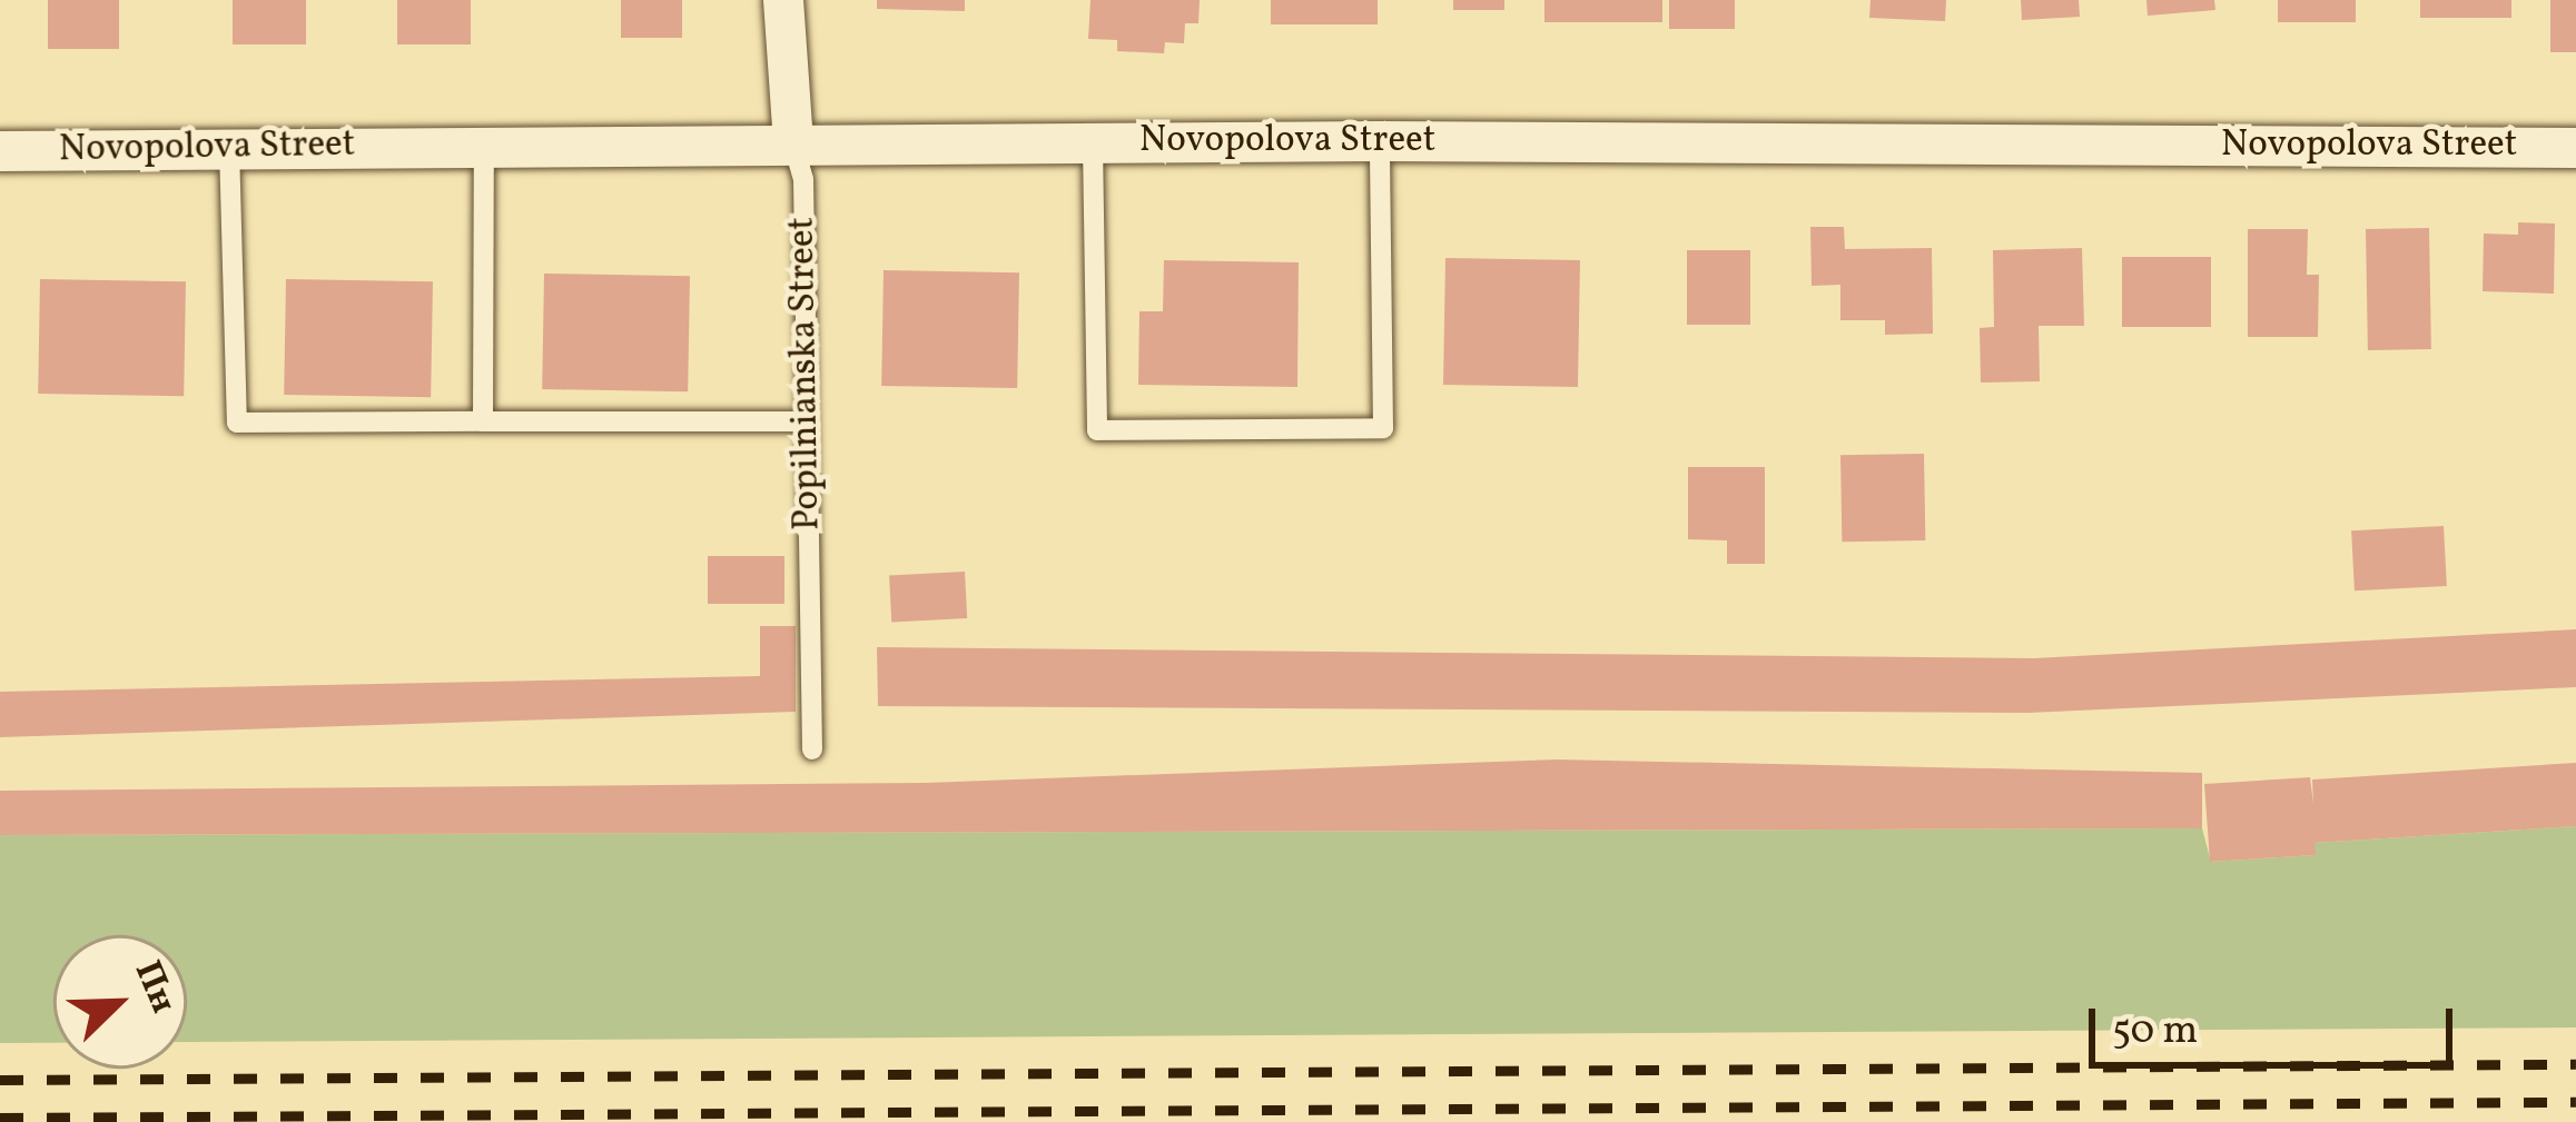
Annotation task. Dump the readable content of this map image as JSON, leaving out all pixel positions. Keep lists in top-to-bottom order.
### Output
{
  "streets": {
    "street": ["Novopolova Street", "Popilnianska Street"]
  },
  "crossings": [
    ["Novopolova Street", "Popilnianska Street"]
  ],
  "scale_bar": "50 m",
  "north": "top right"
}
